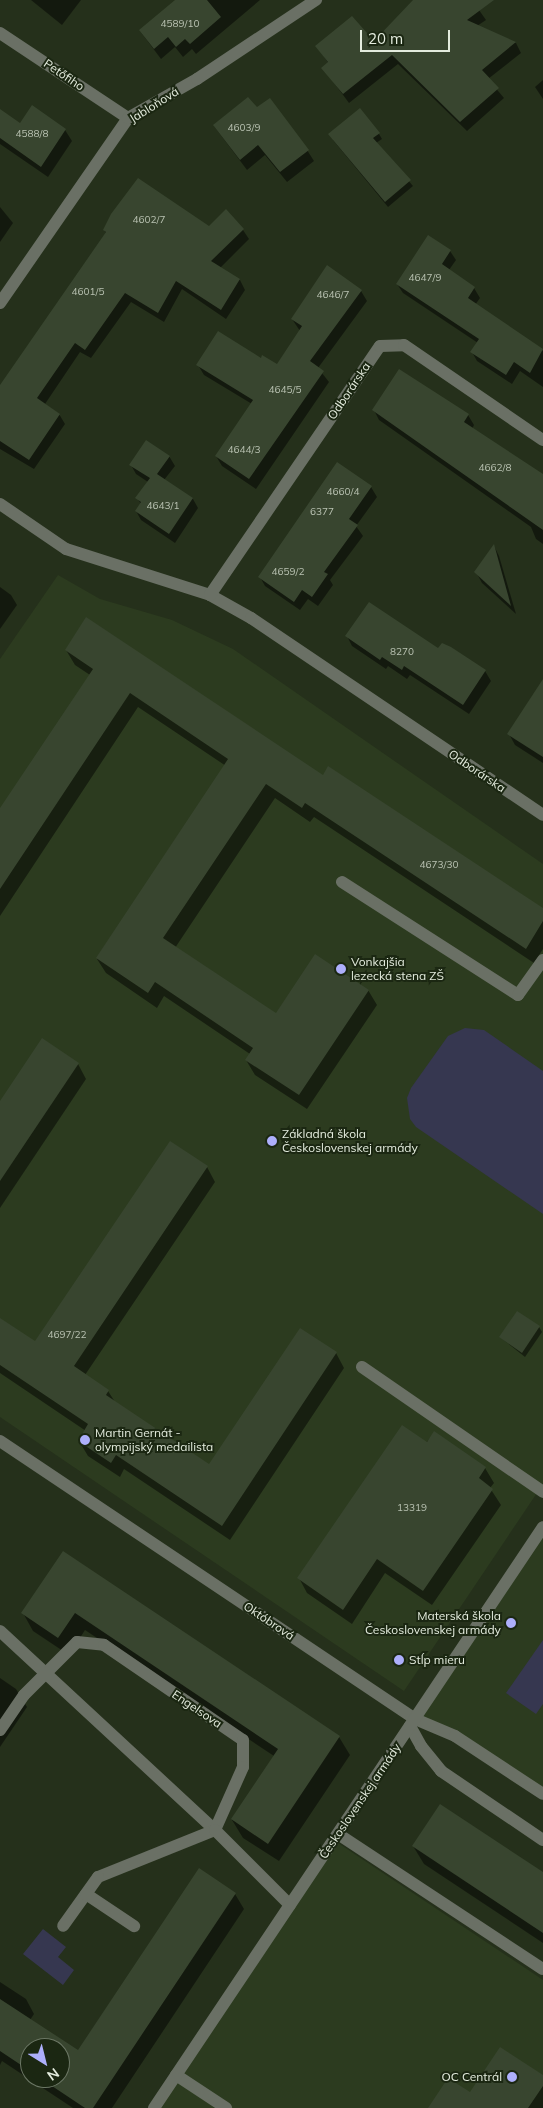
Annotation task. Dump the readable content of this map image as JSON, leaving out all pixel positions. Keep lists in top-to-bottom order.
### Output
{
  "streets": {
    "street": [
      "Petőfiho",
      "Jabloňová",
      "Odborárska",
      "Októbrová",
      "Engelsova",
      "Československej armády"
    ]
  },
  "crossings": [
    ["Petőfiho", "Jabloňová"],
    ["Októbrová", "Československej armády"]
  ],
  "places": [
    "Vonkajšia lezecká stena ZŠ",
    "Základná škola Československej armády",
    "Martin Gernát - olympijský medailista",
    "Materská škola Československej armády",
    "Stĺp mieru",
    "OC Centrál"
  ],
  "house_numbers": [
    "4589/10",
    "4603/9",
    "4588/8",
    "4602/7",
    "4647/9",
    "4601/5",
    "4646/7",
    "4645/5",
    "4644/3",
    "4662/8",
    "4660/4",
    "4643/1",
    "6377",
    "4659/2",
    "8270",
    "4673/30",
    "4697/22",
    "13319"
  ],
  "scale_bar": "20 m",
  "north": "bottom right"
}
